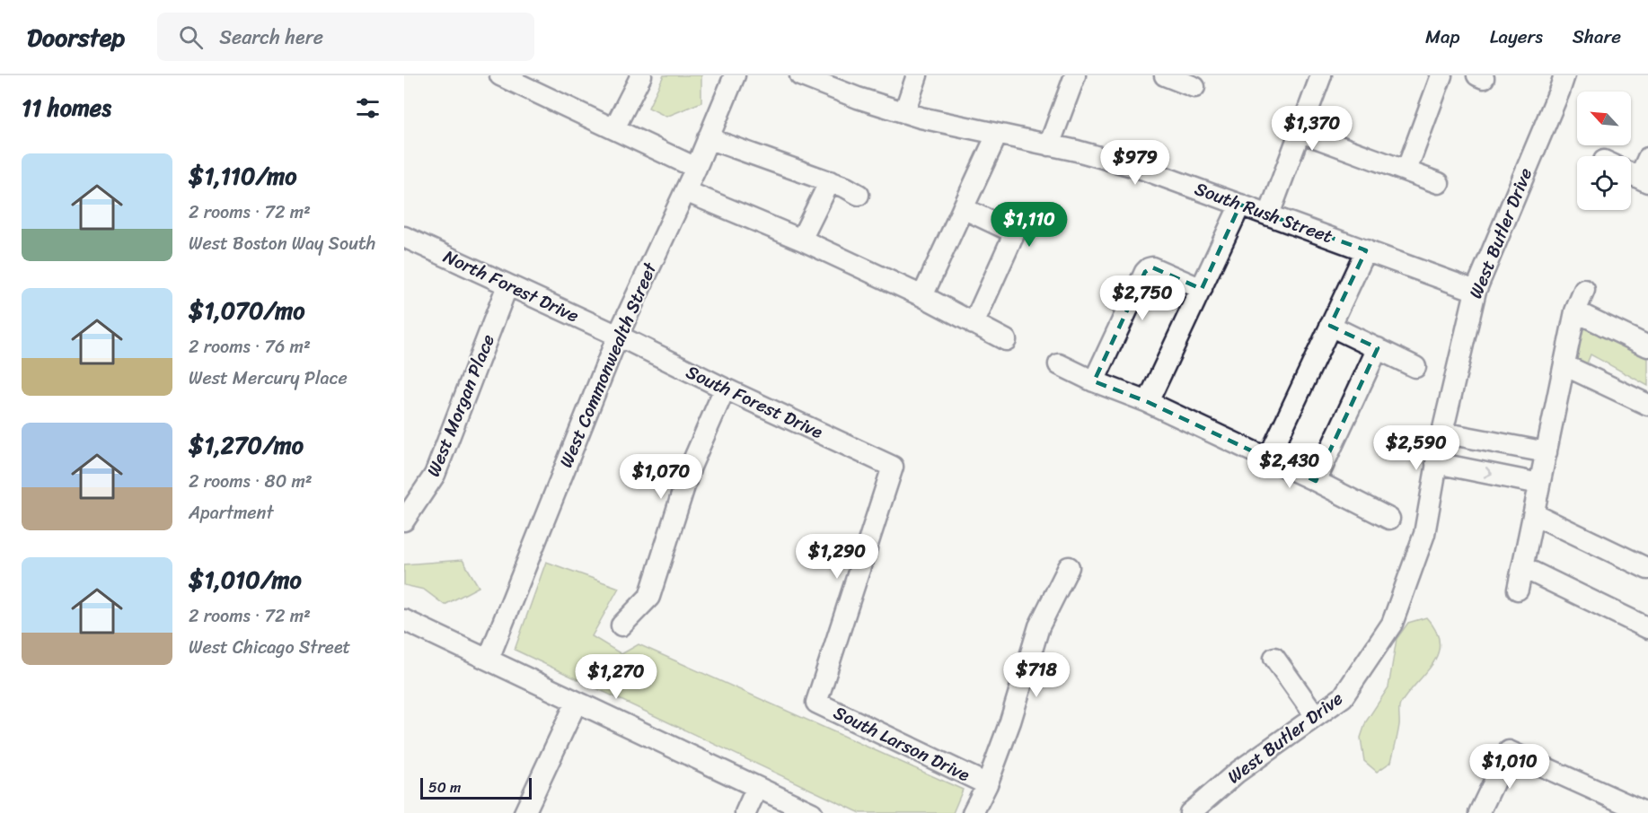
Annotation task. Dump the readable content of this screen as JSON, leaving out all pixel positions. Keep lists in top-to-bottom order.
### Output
{
  "streets": {
    "street": [
      "South Rush Street",
      "West Butler Drive",
      "North Forest Drive",
      "West Commonwealth Street",
      "South Forest Drive",
      "West Morgan Place",
      "South Larson Drive"
    ]
  },
  "crossings": [
    ["South Rush Street", "West Butler Drive"],
    ["North Forest Drive", "West Commonwealth Street"],
    ["North Forest Drive", "South Forest Drive"],
    ["North Forest Drive", "West Morgan Place"],
    ["West Commonwealth Street", "South Forest Drive"],
    ["South Forest Drive", "South Larson Drive"]
  ],
  "scale_bar": "50 m",
  "north": "top left",
  "page": {
    "header": "Doorstep",
    "search": "Search here",
    "nav": ["Map", "Layers", "Share"],
    "heading": "11 homes",
    "price": [
      "$1,370",
      "$979",
      "$1,110",
      "$2,750",
      "$2,590",
      "$2,430",
      "$1,070",
      "$1,290",
      "$718",
      "$1,270",
      "$1,010"
    ],
    "list": [
      {
        "name": "$1,110/mo",
        "note": "2 rooms · 72 m² · West Boston Way South"
      },
      {
        "name": "$1,070/mo",
        "note": "2 rooms · 76 m² · West Mercury Place"
      },
      {
        "name": "$1,270/mo",
        "note": "2 rooms · 80 m² · Apartment"
      },
      {
        "name": "$1,010/mo",
        "note": "2 rooms · 72 m² · West Chicago Street"
      }
    ],
    "scale": "50 m"
  }
}
